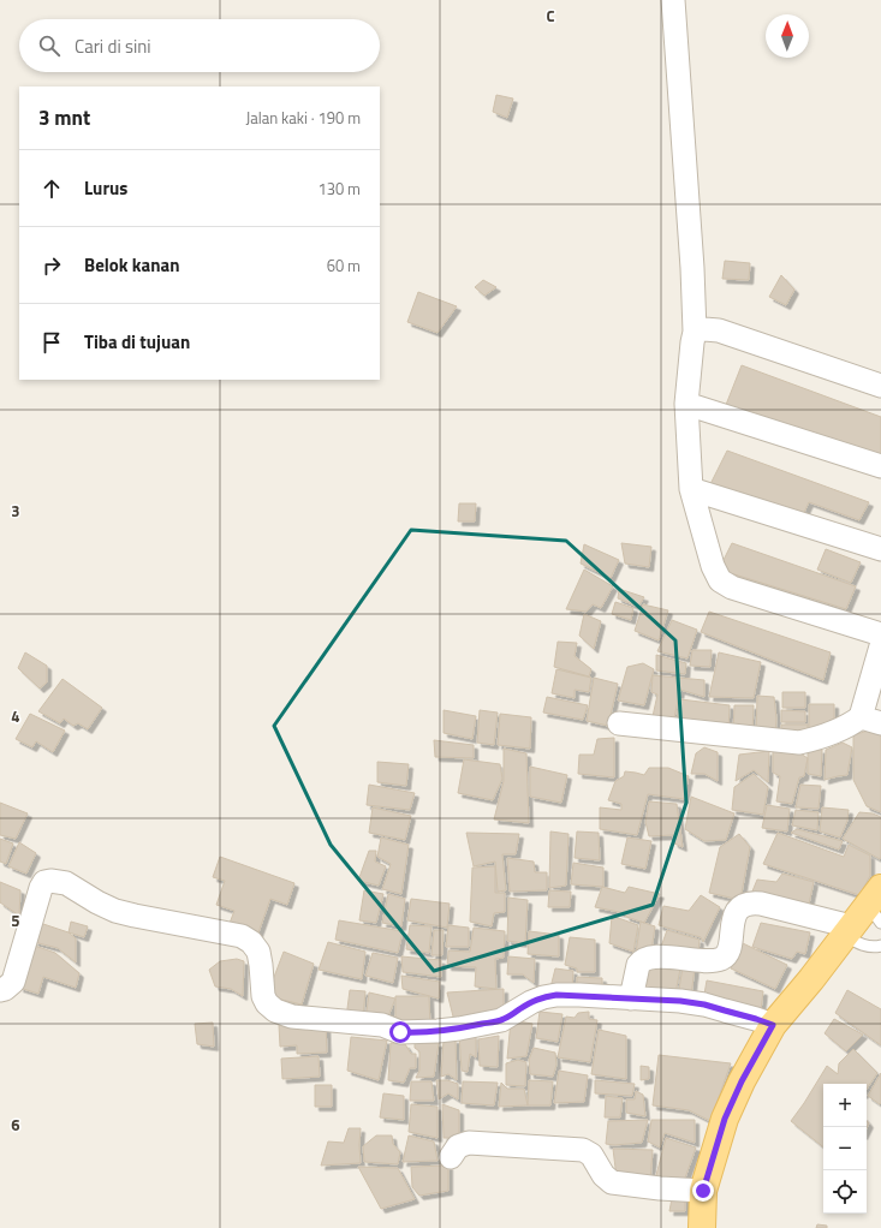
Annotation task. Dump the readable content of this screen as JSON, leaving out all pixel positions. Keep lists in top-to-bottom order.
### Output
{
  "north": "top",
  "page": {
    "search": "Cari di sini",
    "heading": ["3 mnt", "Jalan kaki · 190 m"],
    "list": [
      ["Lurus", "130 m"],
      ["Belok kanan", "60 m"],
      "Tiba di tujuan"
    ],
    "map_buttons": ["+", "−"]
  },
  "grid": {
    "columns": ["C"],
    "rows": [
      "3",
      "4",
      "5",
      "6"
    ]
  }
}
